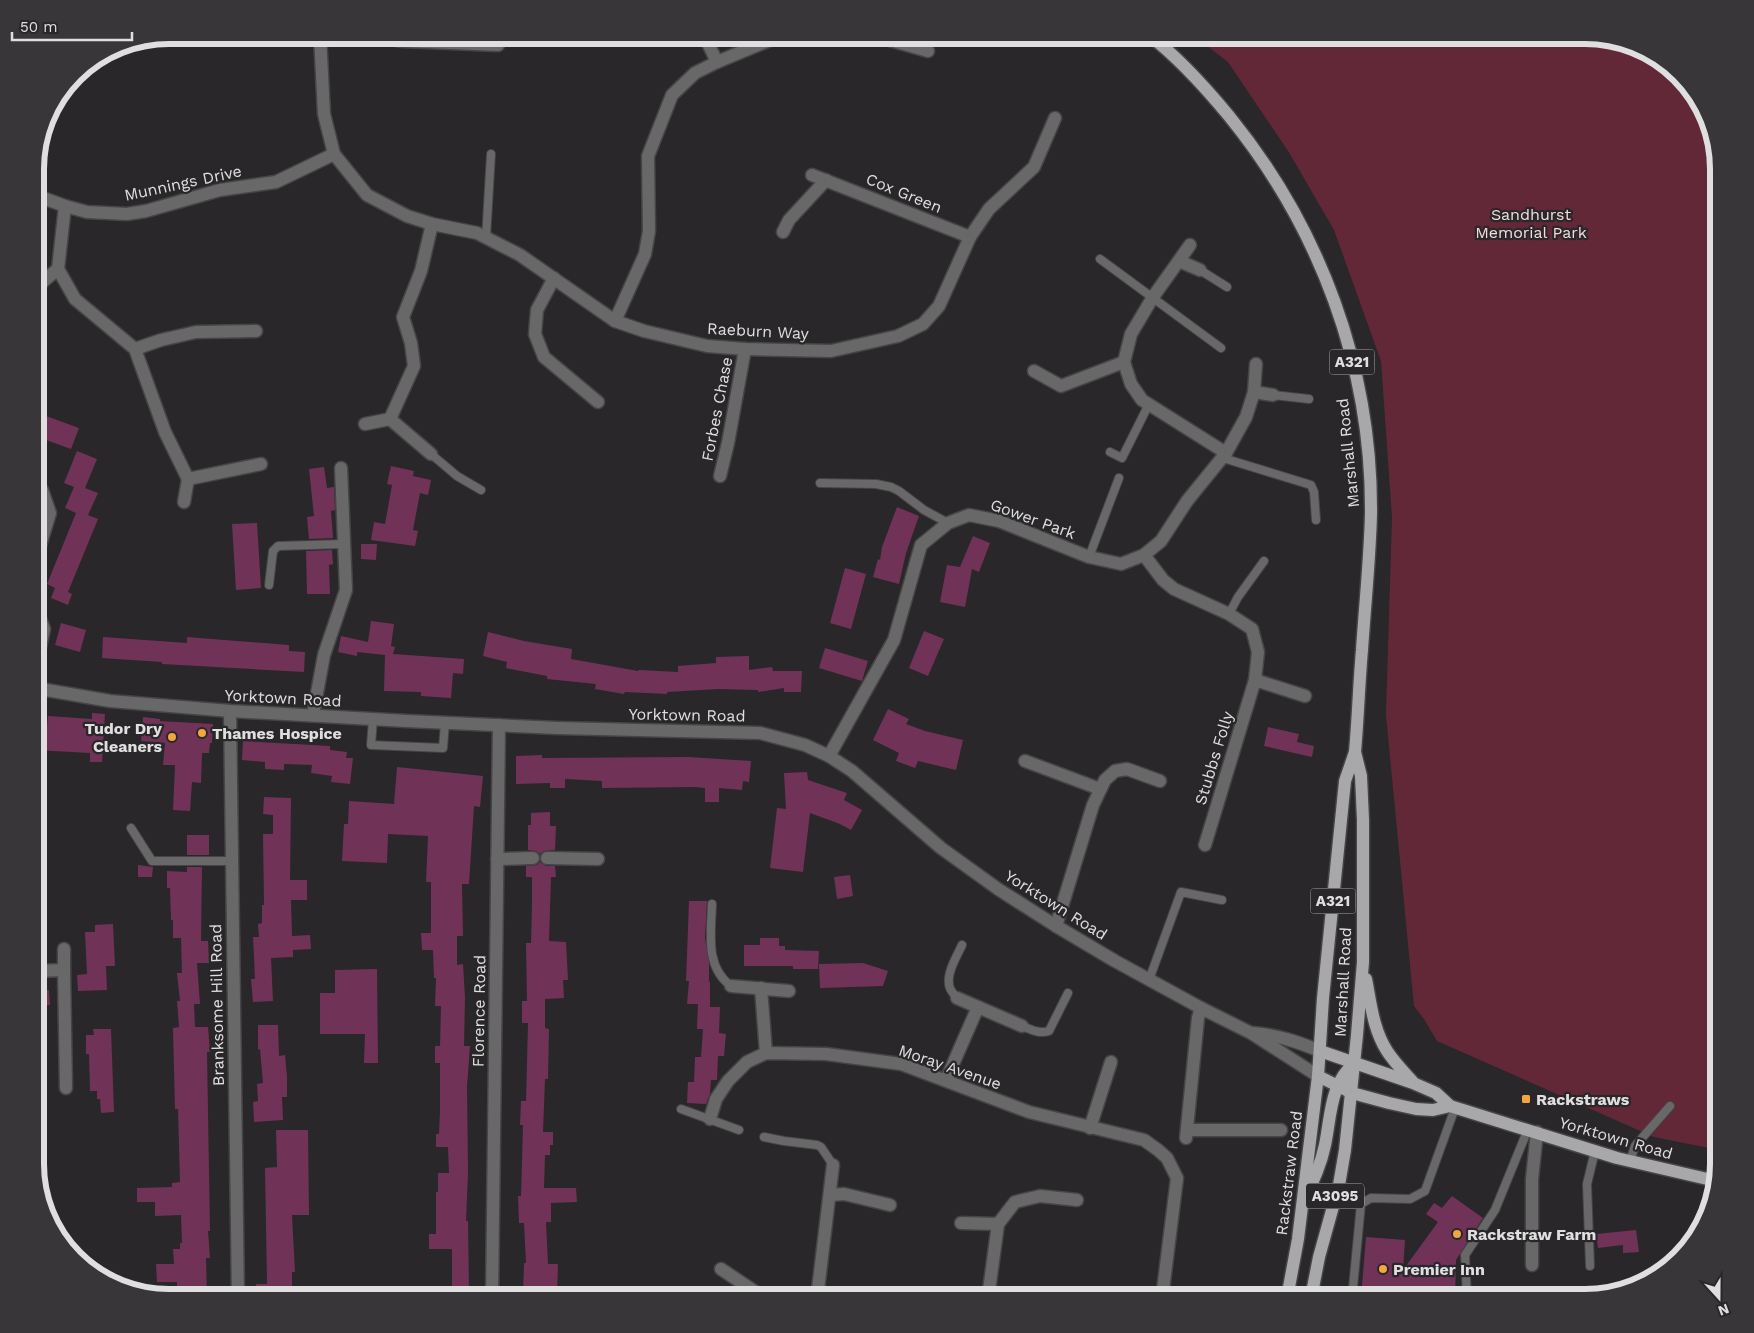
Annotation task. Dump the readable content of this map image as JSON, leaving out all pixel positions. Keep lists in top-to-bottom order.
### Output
{
  "streets": {
    "main road": [
      "A321",
      "Marshall Road",
      "Yorktown Road",
      "Rackstraw Road",
      "A3095"
    ],
    "street": [
      "Munnings Drive",
      "Cox Green",
      "Raeburn Way",
      "Forbes Chase",
      "Gower Park",
      "Stubbs Folly",
      "Branksome Hill Road",
      "Florence Road",
      "Moray Avenue"
    ]
  },
  "crossings": [
    ["Munnings Drive", "Raeburn Way"],
    ["Cox Green", "Raeburn Way"],
    ["Raeburn Way", "Forbes Chase"],
    ["Marshall Road", "Yorktown Road"],
    ["Marshall Road", "Rackstraw Road"],
    ["Marshall Road", "A3095"],
    ["Gower Park", "Yorktown Road"],
    ["Gower Park", "Stubbs Folly"],
    ["Yorktown Road", "Branksome Hill Road"],
    ["Yorktown Road", "Florence Road"],
    ["Yorktown Road", "Rackstraw Road"],
    ["Yorktown Road", "A3095"],
    ["Rackstraw Road", "A3095"]
  ],
  "parks": ["Sandhurst Memorial Park"],
  "places": {
    "other": [
      "Thames Hospice",
      "Tudor Dry Cleaners",
      "Rackstraw Farm",
      "Premier Inn"
    ],
    "transit": ["Rackstraws"]
  },
  "scale_bar": "50 m",
  "north": "bottom"
}
